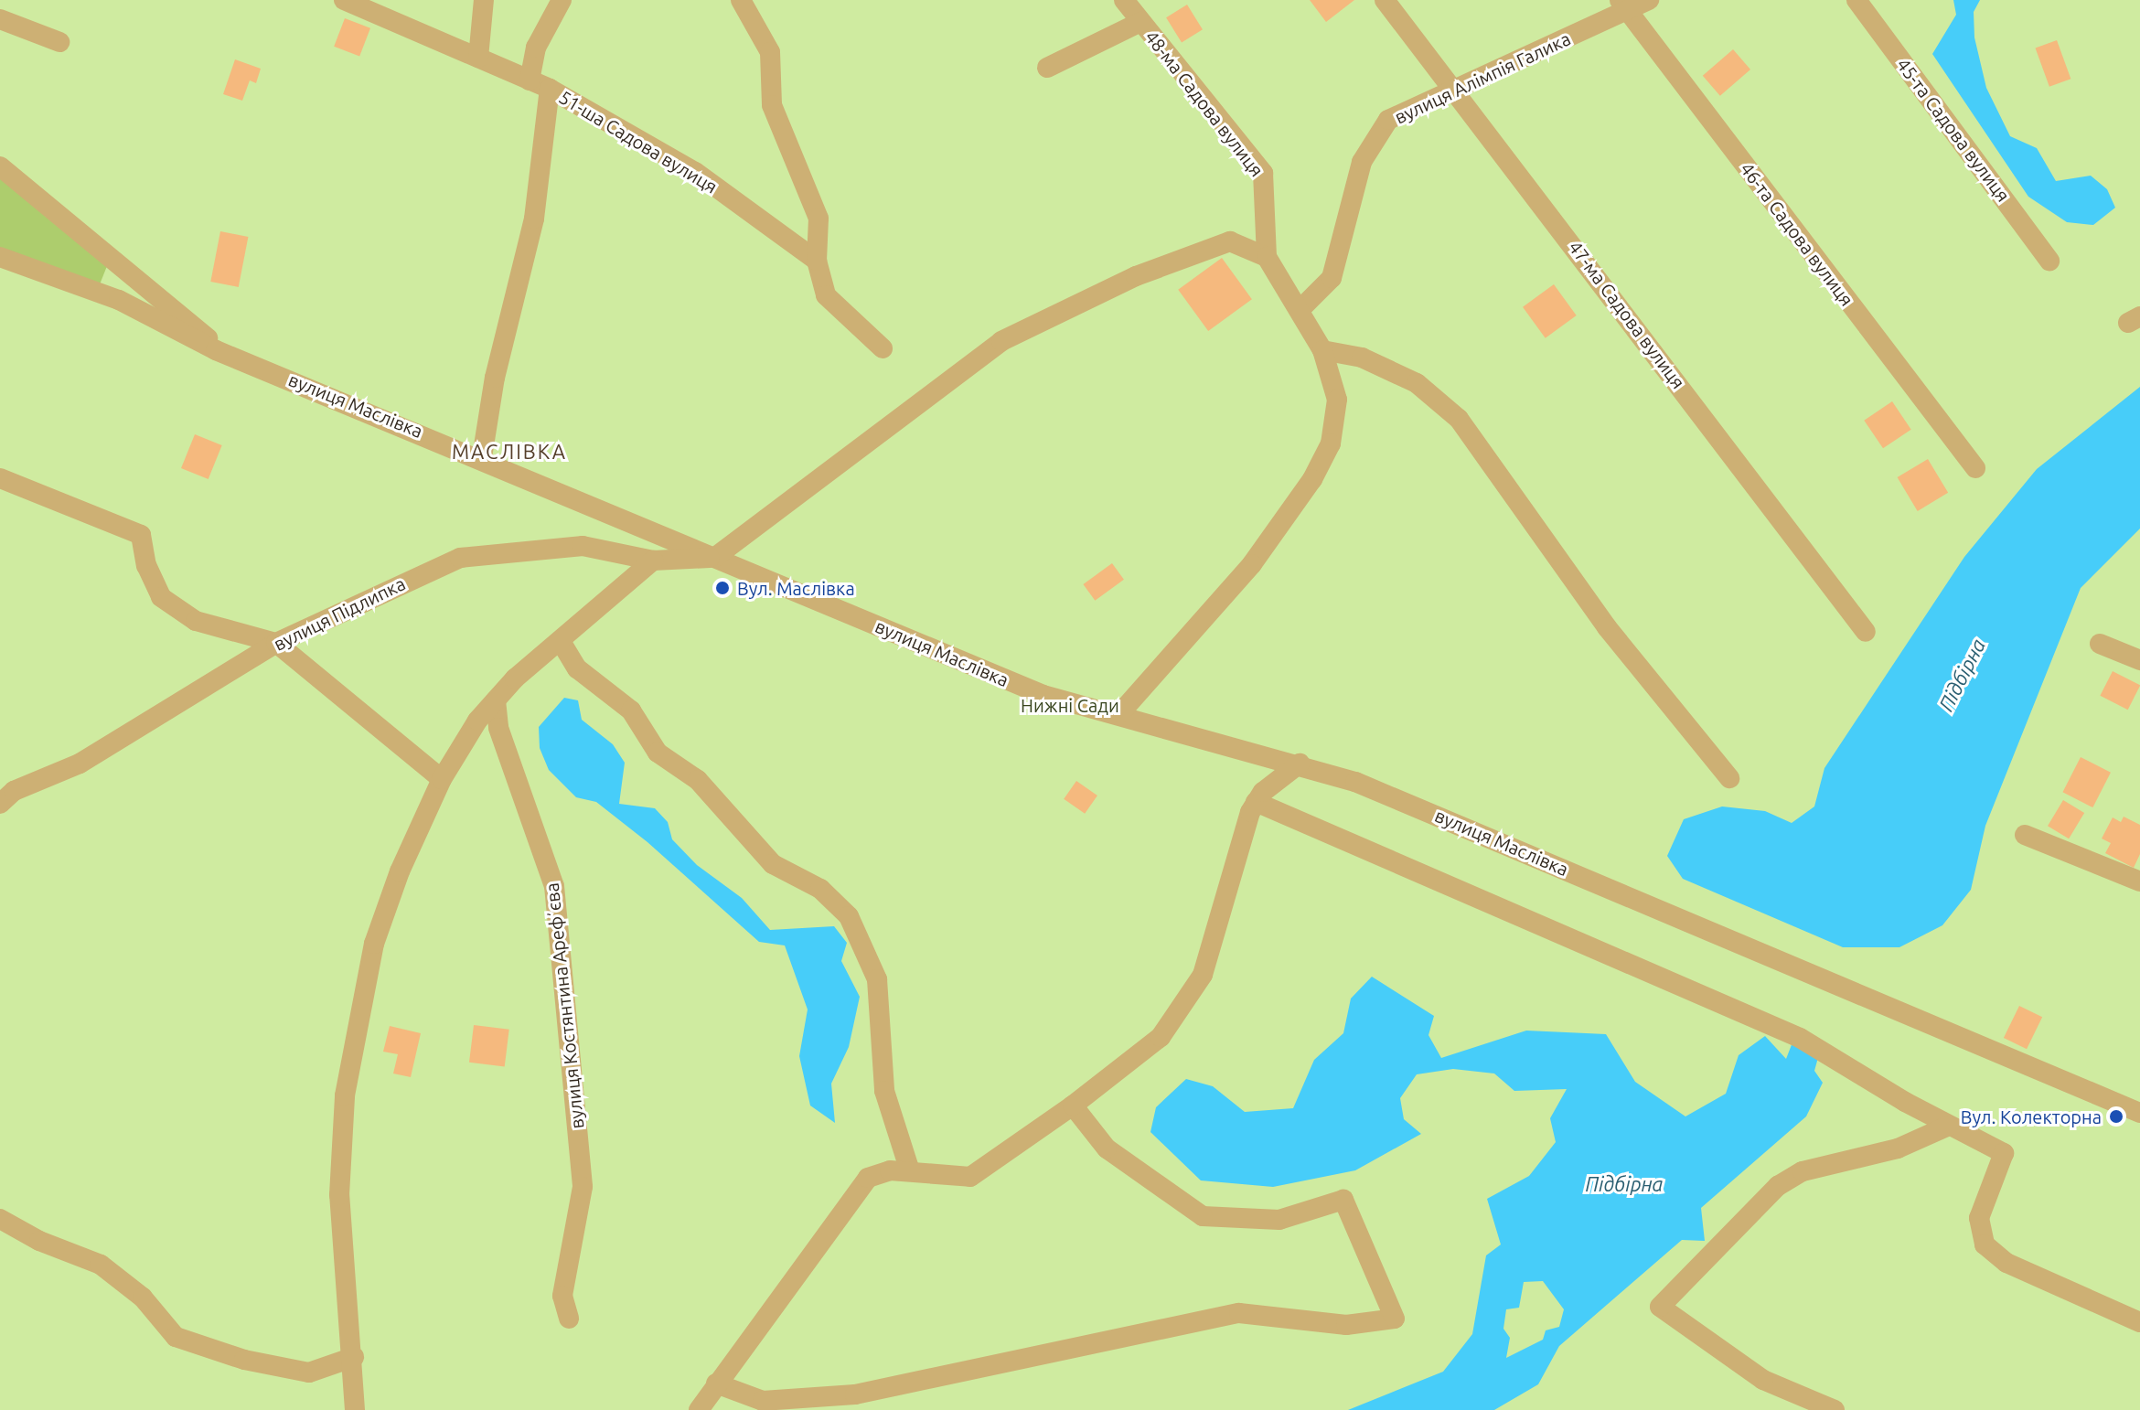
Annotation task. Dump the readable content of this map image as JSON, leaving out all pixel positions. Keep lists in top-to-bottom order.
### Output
{
  "streets": {
    "street": [
      "вулиця Алімпія Галика",
      "48-ма Садова вулиця",
      "45-та Садова вулиця",
      "51-ша Садова вулиця",
      "46-та Садова вулиця",
      "47-ма Садова вулиця",
      "вулиця Маслівка",
      "вулиця Підлипка",
      "вулиця Костянтина Арефʼєва"
    ]
  },
  "crossings": [
    ["вулиця Алімпія Галика", "46-та Садова вулиця"],
    ["вулиця Алімпія Галика", "47-ма Садова вулиця"],
    ["вулиця Маслівка", "вулиця Підлипка"]
  ],
  "districts": ["МАСЛІВКА"],
  "water": ["Підбірна"],
  "parks": ["Нижні Сади"],
  "places": ["Вул. Маслівка", "Вул. Колекторна"]
}
